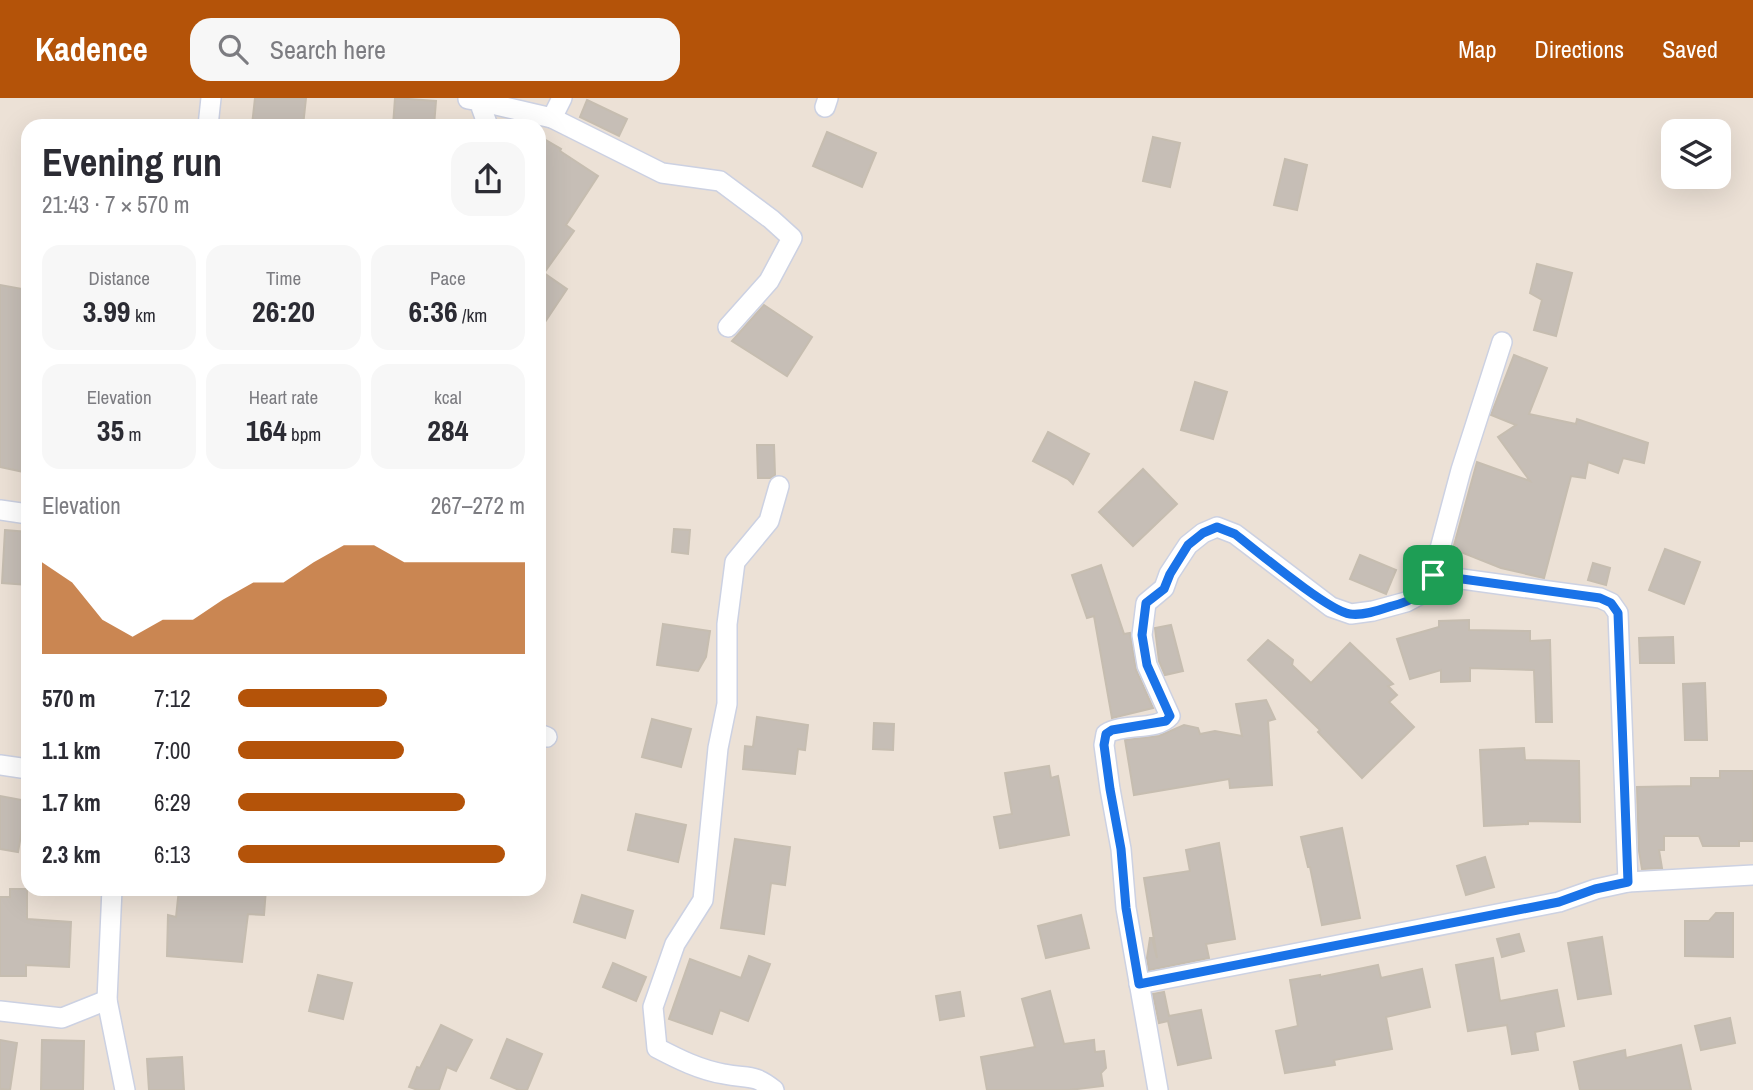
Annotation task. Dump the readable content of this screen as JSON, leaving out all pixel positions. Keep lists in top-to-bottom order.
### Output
{
  "page": {
    "header": "Kadence",
    "search": "Search here",
    "nav": ["Map", "Directions", "Saved"],
    "heading": ["Evening run", "21:43 · 7 × 570 m"],
    "stats": [
      ["Distance", "3.99 km"],
      ["Time", "26:20"],
      ["Pace", "6:36 /km"],
      ["Elevation", "35 m"],
      ["Heart rate", "164 bpm"],
      ["kcal", "284"]
    ],
    "chart": ["Elevation", "267–272 m"],
    "list": [
      {
        "name": "570 m",
        "note": "7:12"
      },
      {
        "name": "1.1 km",
        "note": "7:00"
      },
      {
        "name": "1.7 km",
        "note": "6:29"
      },
      {
        "name": "2.3 km",
        "note": "6:13"
      }
    ]
  }
}
